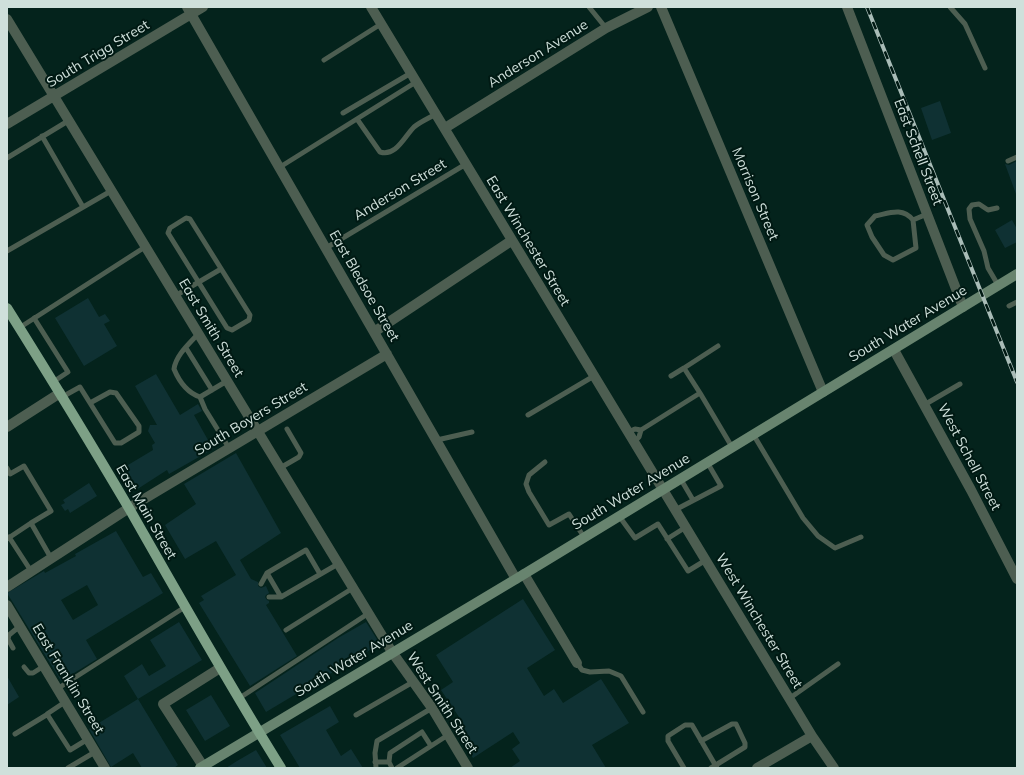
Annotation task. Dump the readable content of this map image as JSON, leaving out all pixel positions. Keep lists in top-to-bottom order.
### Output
{
  "streets": {
    "main road": ["South Water Avenue", "East Main Street"],
    "street": [
      "South Trigg Street",
      "Anderson Avenue",
      "East Schell Street",
      "Morrison Street",
      "East Winchester Street",
      "East Bledsoe Street",
      "East Smith Street",
      "South Boyers Street",
      "West Schell Street",
      "West Winchester Street",
      "East Franklin Street",
      "West Smith Street"
    ],
    "lane": ["Anderson Street"]
  },
  "crossings": [
    ["South Trigg Street", "East Bledsoe Street"],
    ["South Trigg Street", "East Smith Street"],
    ["Anderson Avenue", "East Winchester Street"],
    ["East Schell Street", "South Water Avenue"],
    ["Anderson Street", "East Winchester Street"],
    ["Anderson Street", "East Bledsoe Street"],
    ["Morrison Street", "South Water Avenue"],
    ["East Winchester Street", "South Water Avenue"],
    ["East Winchester Street", "West Winchester Street"],
    ["East Bledsoe Street", "South Water Avenue"],
    ["East Bledsoe Street", "South Boyers Street"],
    ["South Water Avenue", "East Smith Street"],
    ["South Water Avenue", "West Schell Street"],
    ["South Water Avenue", "East Main Street"],
    ["South Water Avenue", "West Winchester Street"],
    ["South Water Avenue", "West Smith Street"],
    ["East Smith Street", "South Boyers Street"],
    ["East Smith Street", "West Smith Street"],
    ["South Boyers Street", "East Main Street"]
  ]
}
